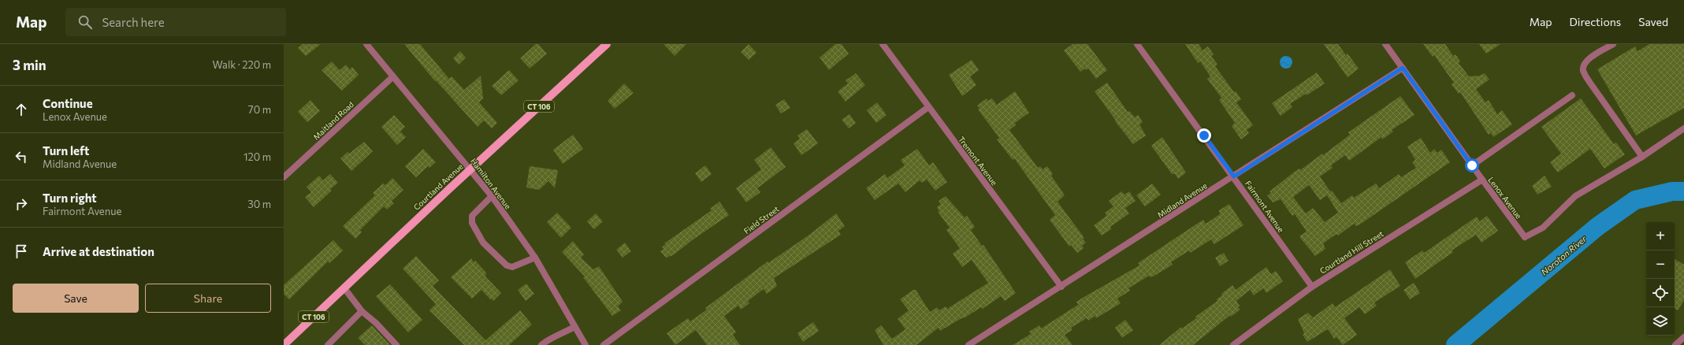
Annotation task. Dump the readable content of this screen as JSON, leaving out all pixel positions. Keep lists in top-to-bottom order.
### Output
{
  "streets": {
    "main road": ["CT 106", "Courtland Avenue"],
    "street": [
      "Maitland Road",
      "Tremont Avenue",
      "Hamilton Avenue",
      "Lenox Avenue",
      "Midland Avenue",
      "Fairmont Avenue",
      "Field Street",
      "Courtland Hill Street"
    ]
  },
  "crossings": [
    ["Maitland Road", "Hamilton Avenue"],
    ["Tremont Avenue", "Midland Avenue"],
    ["Tremont Avenue", "Field Street"],
    ["Hamilton Avenue", "Courtland Avenue"],
    ["Lenox Avenue", "Midland Avenue"],
    ["Lenox Avenue", "Courtland Hill Street"],
    ["Midland Avenue", "Fairmont Avenue"],
    ["Fairmont Avenue", "Courtland Hill Street"]
  ],
  "water": ["Noroton River"],
  "page": {
    "header": "Map",
    "search": "Search here",
    "nav": ["Map", "Directions", "Saved"],
    "heading": ["3 min", "Walk · 220 m"],
    "list": [
      ["Continue", "Lenox Avenue", "70 m"],
      ["Turn left", "Midland Avenue", "120 m"],
      ["Turn right", "Fairmont Avenue", "30 m"],
      "Arrive at destination"
    ],
    "map_buttons": ["+", "−"],
    "buttons": ["Save", "Share"]
  }
}
